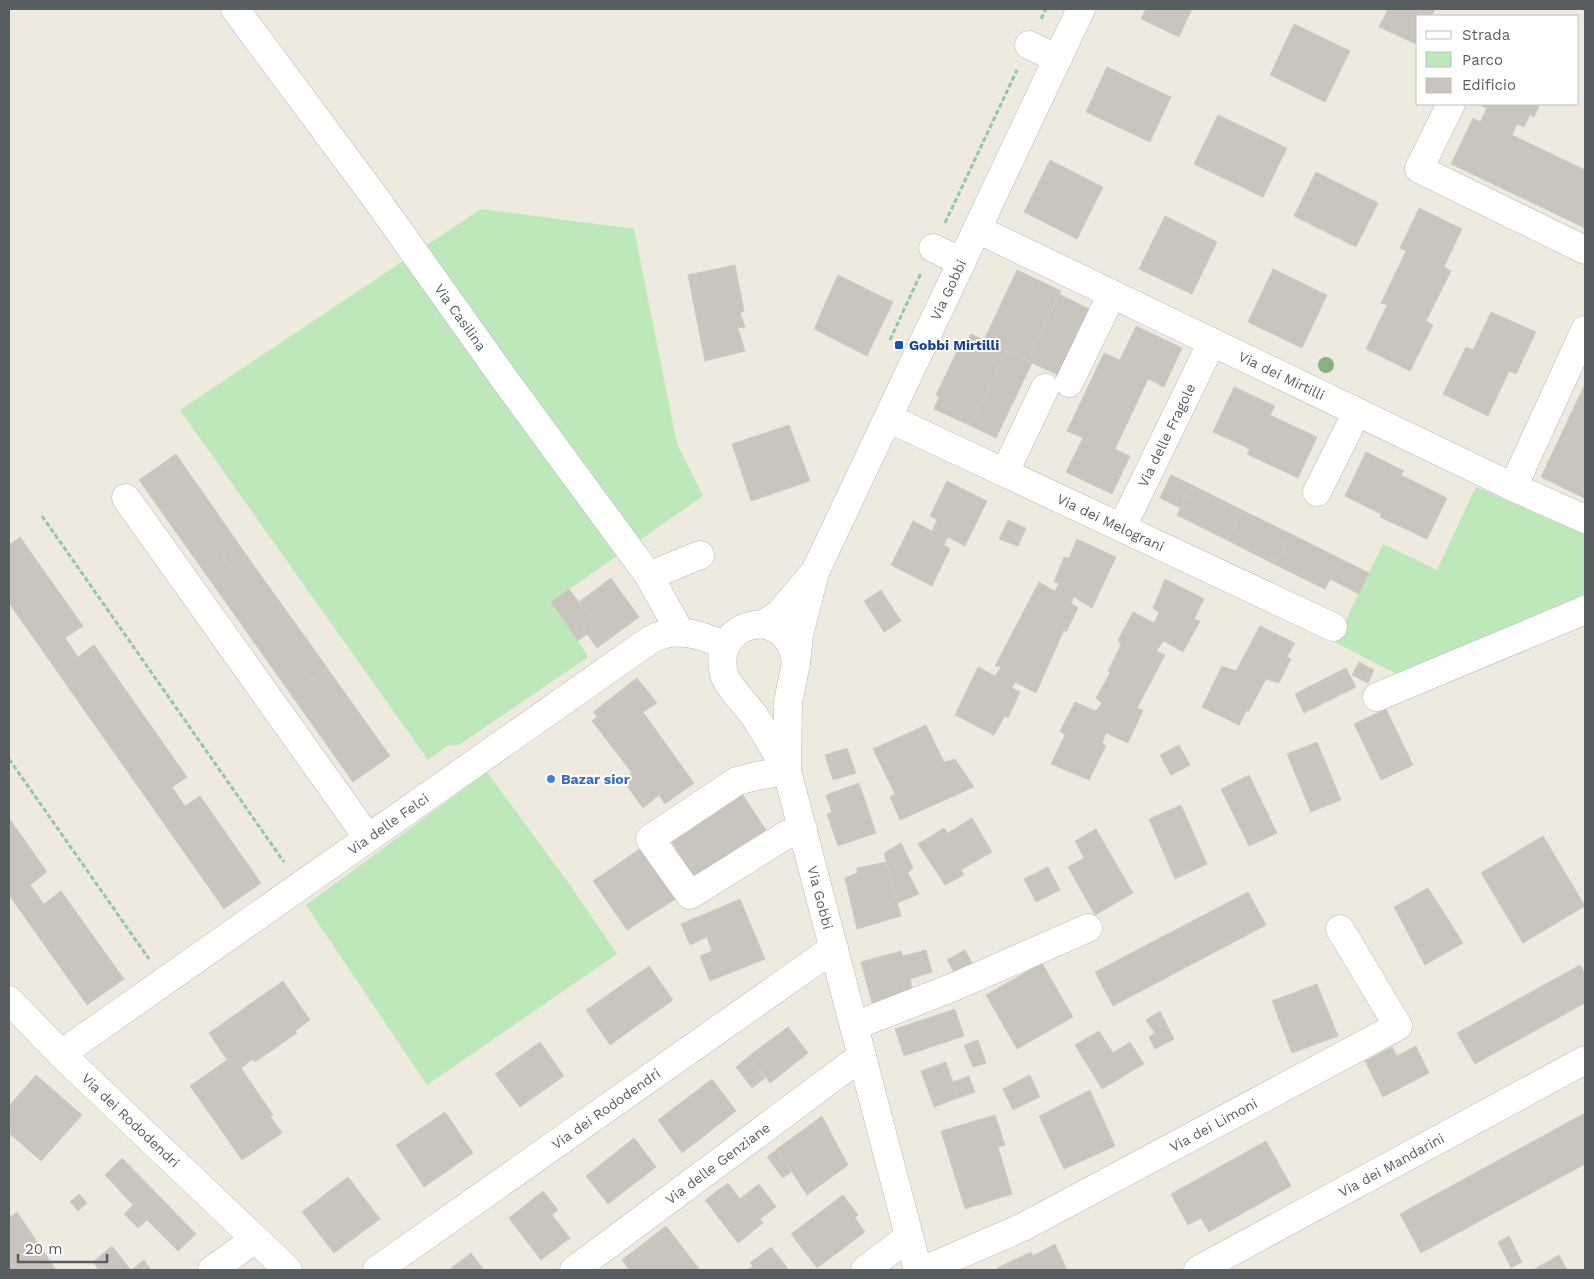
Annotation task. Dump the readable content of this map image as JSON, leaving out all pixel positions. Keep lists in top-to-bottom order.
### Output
{
  "streets": {
    "street": [
      "Via Gobbi",
      "Via Casilina",
      "Via dei Mirtilli",
      "Via delle Fragole",
      "Via dei Melograni",
      "Via delle Felci",
      "Via dei Rododendri",
      "Via dei Limoni",
      "Via delle Genziane",
      "Via dei Mandarini"
    ]
  },
  "crossings": [
    ["Via Gobbi", "Via dei Mirtilli"],
    ["Via Gobbi", "Via dei Melograni"],
    ["Via Gobbi", "Via delle Felci"],
    ["Via Gobbi", "Via dei Rododendri"],
    ["Via Gobbi", "Via delle Genziane"],
    ["Via Casilina", "Via delle Felci"],
    ["Via dei Mirtilli", "Via delle Fragole"],
    ["Via delle Fragole", "Via dei Melograni"],
    ["Via delle Felci", "Via dei Rododendri"]
  ],
  "places": {
    "transit": ["Gobbi Mirtilli"],
    "other": ["Bazar sior"]
  },
  "legend": ["Strada", "Parco", "Edificio"],
  "scale_bar": "20 m"
}
